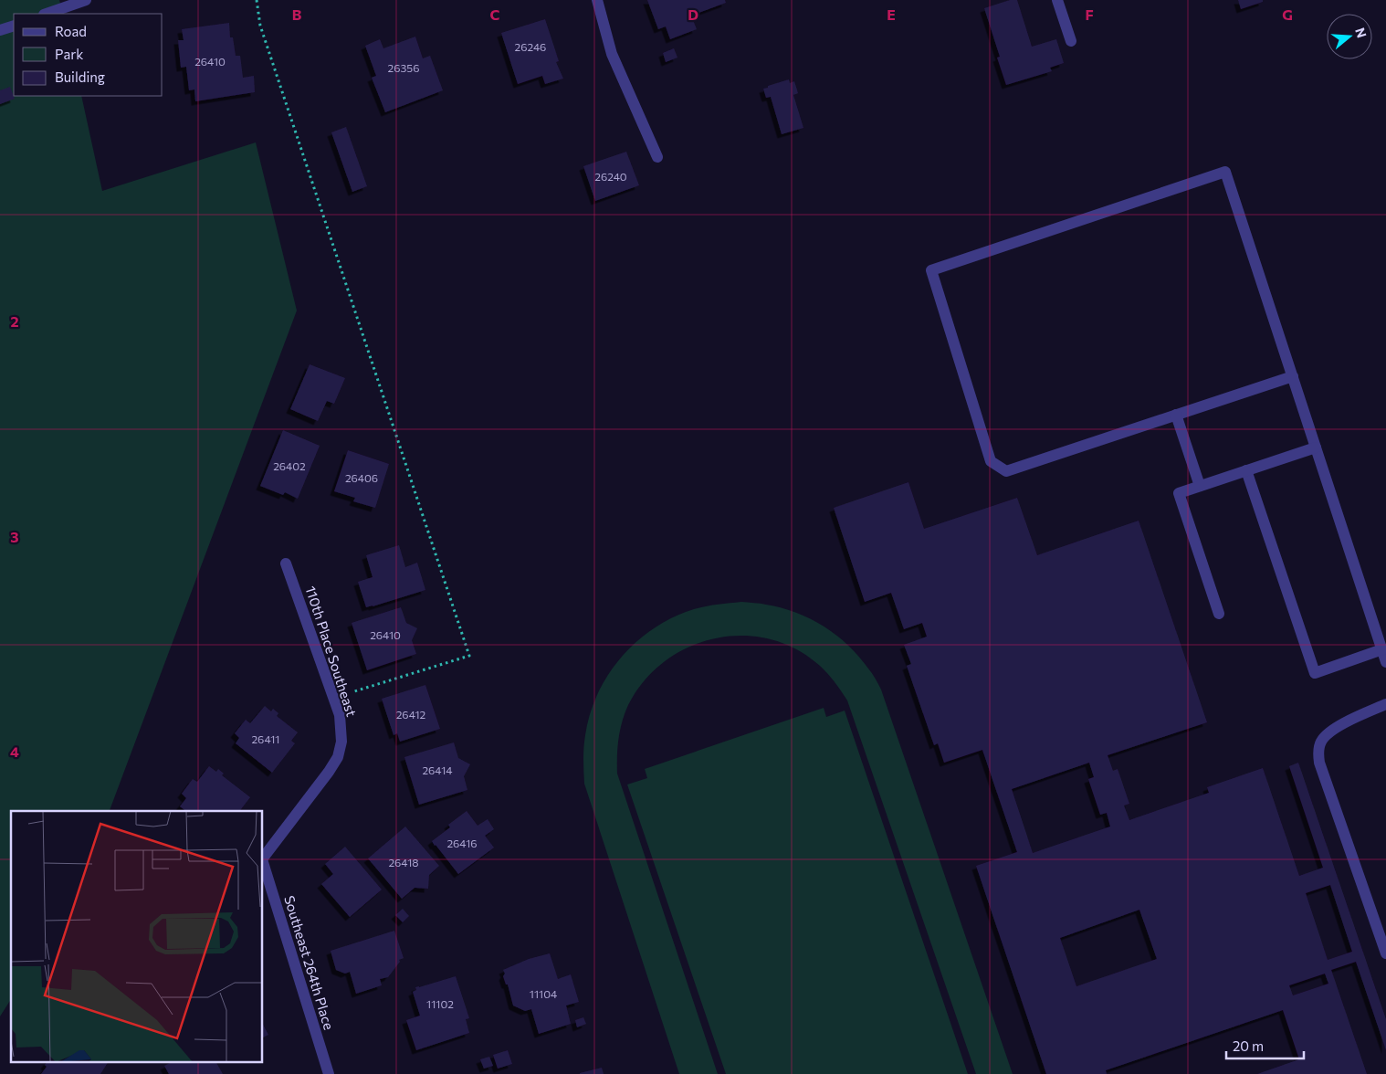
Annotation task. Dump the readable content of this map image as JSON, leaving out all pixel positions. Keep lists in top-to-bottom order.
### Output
{
  "streets": {
    "street": ["110th Place Southeast", "Southeast 264th Place"]
  },
  "house_numbers": [
    "26246",
    "26410",
    "26356",
    "26240",
    "26402",
    "26406",
    "26410",
    "26412",
    "26411",
    "26414",
    "26416",
    "26418",
    "11104",
    "11102"
  ],
  "legend": ["Road", "Park", "Building"],
  "scale_bar": "20 m",
  "north": "right",
  "grid": {
    "columns": [
      "B",
      "C",
      "D",
      "E",
      "F",
      "G"
    ],
    "rows": ["2", "3", "4"]
  }
}
